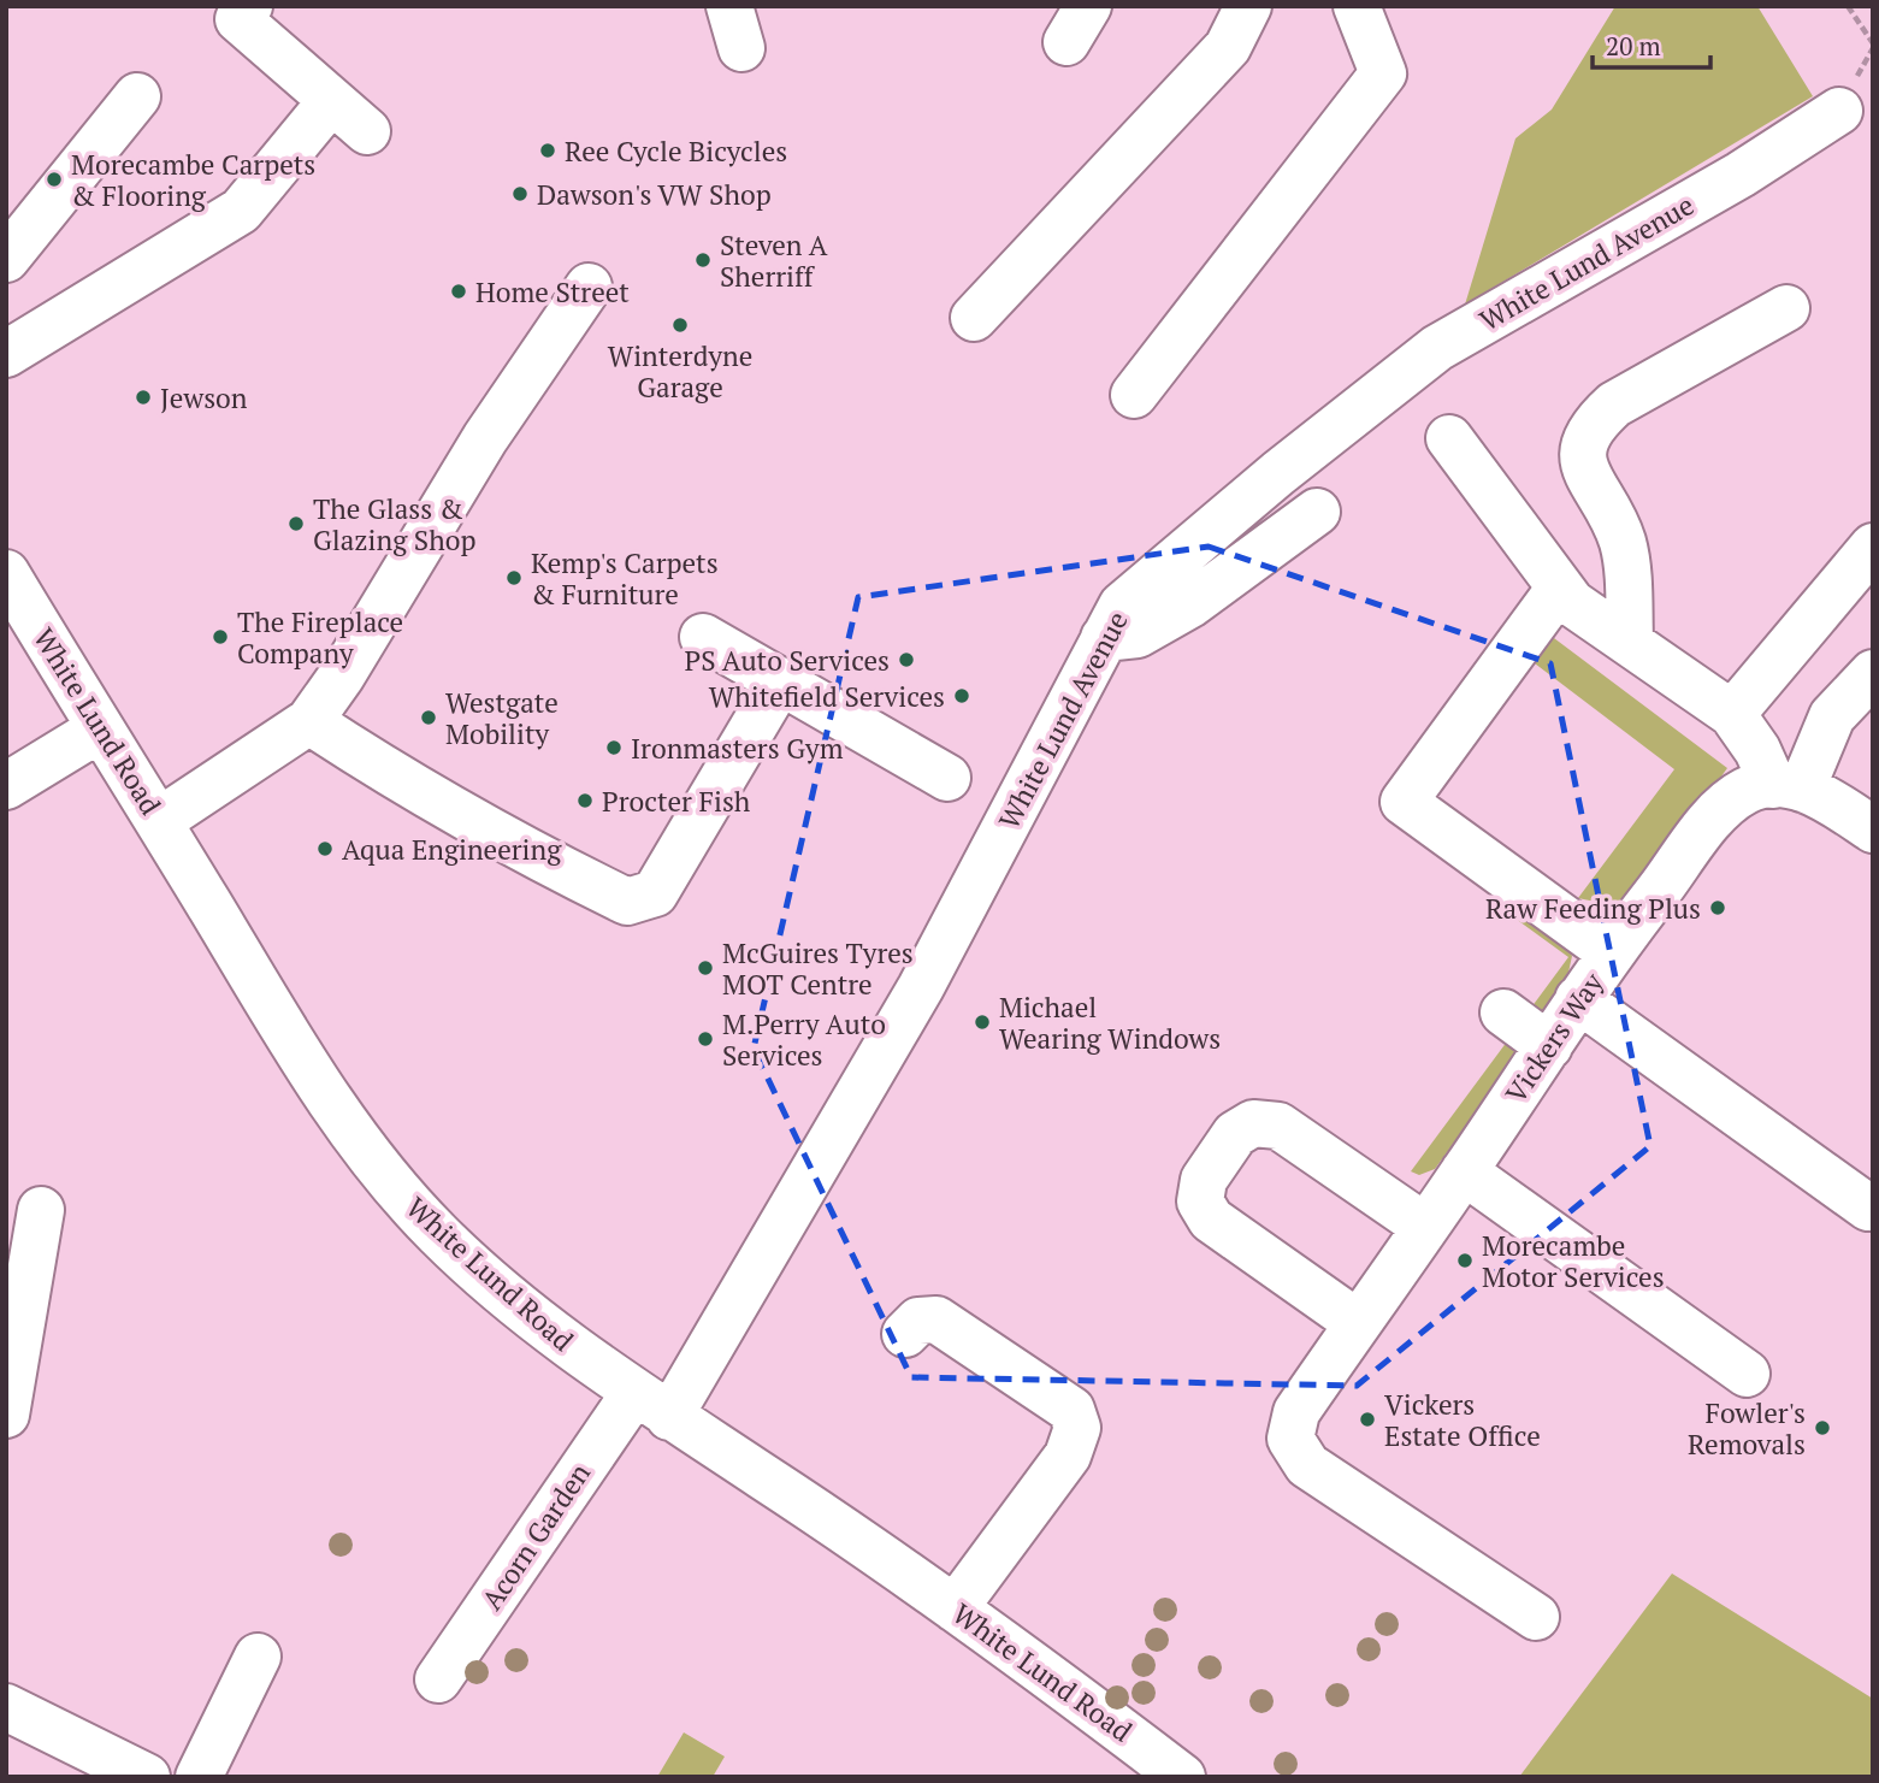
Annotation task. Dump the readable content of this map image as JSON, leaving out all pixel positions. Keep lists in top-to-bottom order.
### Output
{
  "streets": {
    "street": [
      "White Lund Avenue",
      "White Lund Road",
      "Vickers Way",
      "Acorn Garden"
    ]
  },
  "crossings": [
    ["White Lund Avenue", "White Lund Road"],
    ["White Lund Avenue", "Acorn Garden"],
    ["White Lund Road", "Acorn Garden"]
  ],
  "places": [
    "Ree Cycle Bicycles",
    "Morecambe Carpets & Flooring",
    "Dawson's VW Shop",
    "Steven A Sherriff",
    "Home Street",
    "Winterdyne Garage",
    "Jewson",
    "The Glass & Glazing Shop",
    "Kemp's Carpets & Furniture",
    "The Fireplace Company",
    "PS Auto Services",
    "Whitefield Services",
    "Westgate Mobility",
    "Ironmasters Gym",
    "Procter Fish",
    "Aqua Engineering",
    "Raw Feeding Plus",
    "McGuires Tyres MOT Centre",
    "Michael Wearing Windows",
    "M.Perry Auto Services",
    "Morecambe Motor Services",
    "Vickers Estate Office",
    "Fowler's Removals"
  ],
  "scale_bar": "20 m"
}
